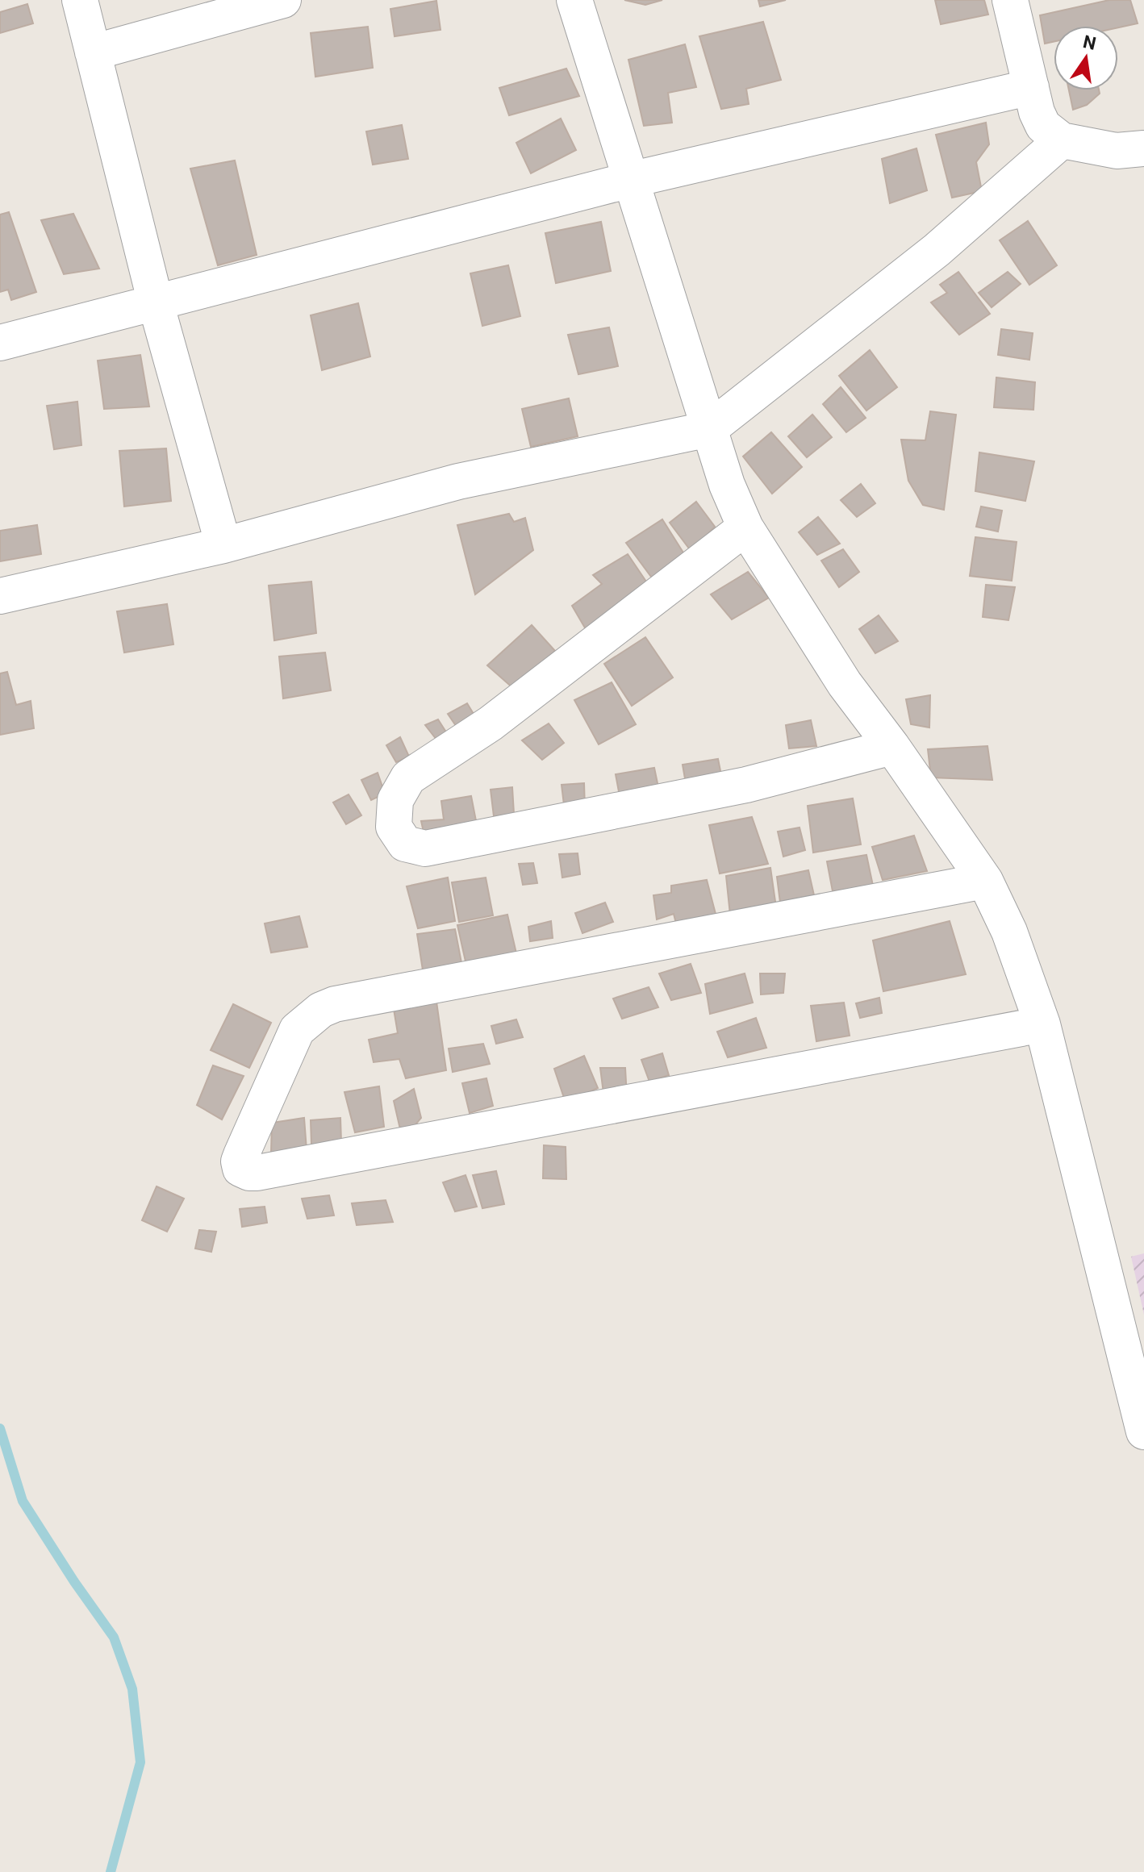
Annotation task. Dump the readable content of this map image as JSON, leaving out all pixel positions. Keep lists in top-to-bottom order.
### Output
{
  "north": "top"
}
